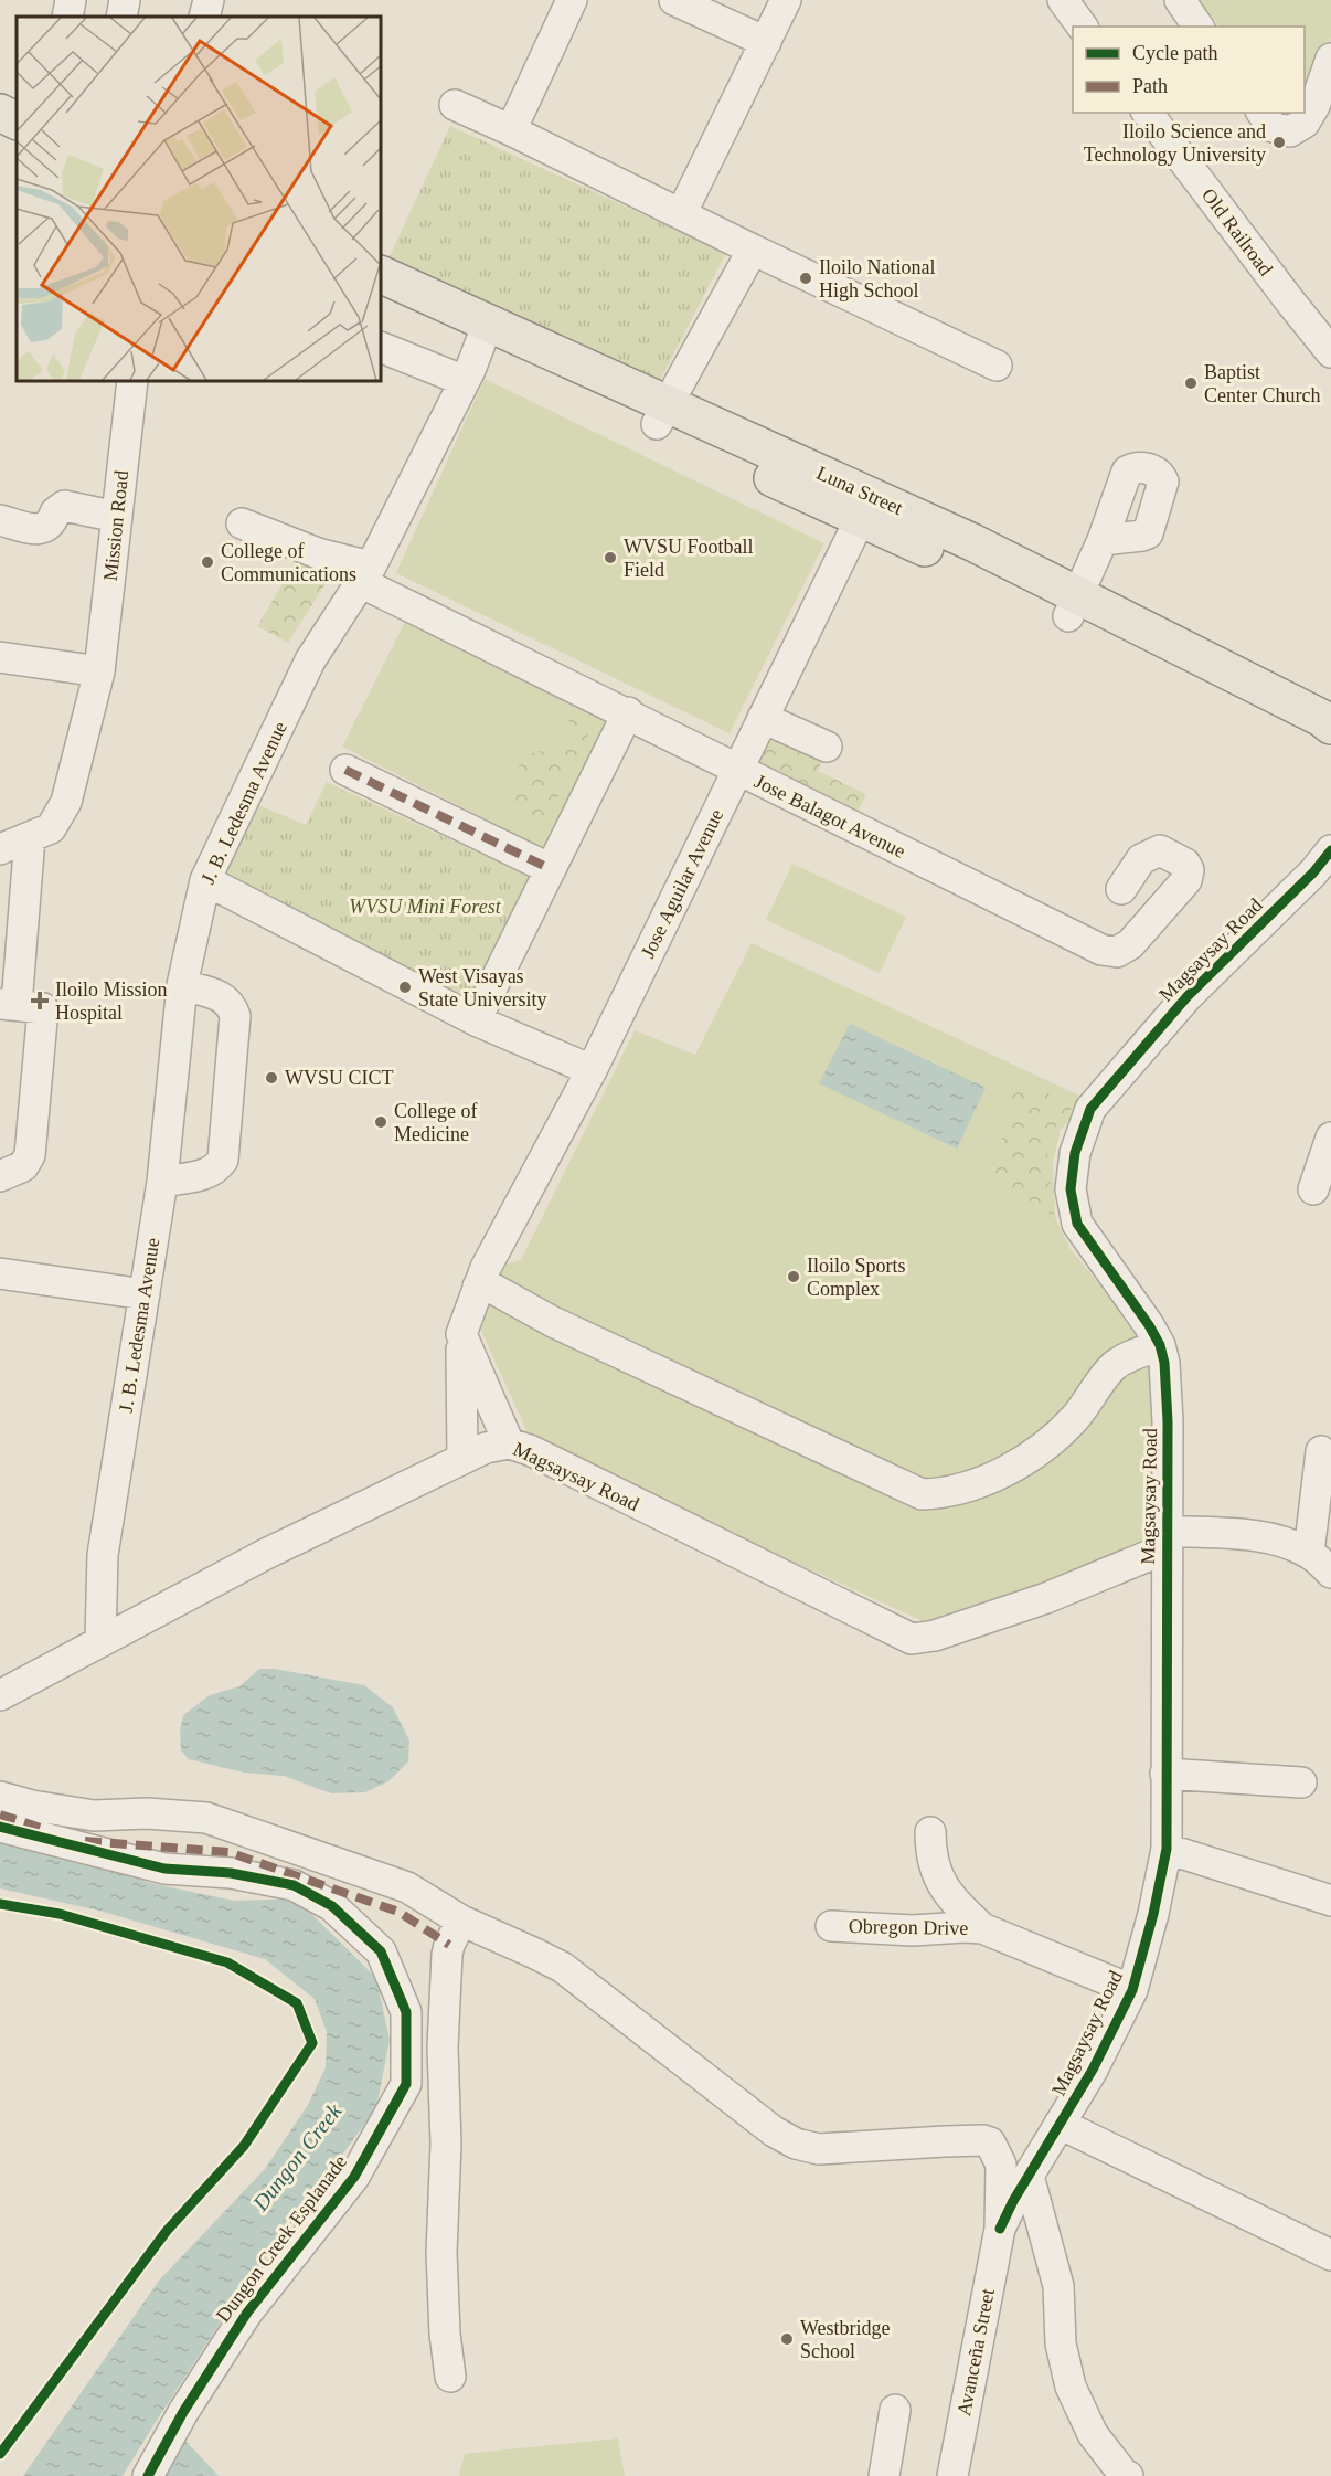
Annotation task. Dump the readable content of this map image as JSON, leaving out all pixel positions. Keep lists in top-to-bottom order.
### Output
{
  "streets": {
    "main road": ["Luna Street"],
    "street": [
      "Old Railroad",
      "Mission Road",
      "J. B. Ledesma Avenue",
      "Jose Balagot Avenue",
      "Jose Aguilar Avenue",
      "Magsaysay Road",
      "Obregon Drive",
      "Dungon Creek Esplanade",
      "Avanceña Street"
    ]
  },
  "crossings": [
    ["Luna Street", "J. B. Ledesma Avenue"],
    ["Luna Street", "Jose Aguilar Avenue"],
    ["J. B. Ledesma Avenue", "Jose Balagot Avenue"],
    ["J. B. Ledesma Avenue", "Magsaysay Road"],
    ["Jose Balagot Avenue", "Jose Aguilar Avenue"],
    ["Jose Aguilar Avenue", "Magsaysay Road"],
    ["Magsaysay Road", "Obregon Drive"],
    ["Magsaysay Road", "Avanceña Street"]
  ],
  "water": ["Dungon Creek"],
  "parks": ["WVSU Mini Forest"],
  "places": {
    "other": [
      "Iloilo Science and Technology University",
      "Iloilo National High School",
      "Baptist Center Church",
      "WVSU Football Field",
      "College of Communications",
      "West Visayas State University",
      "WVSU CICT",
      "College of Medicine",
      "Iloilo Sports Complex",
      "Westbridge School"
    ],
    "health": ["Iloilo Mission Hospital"]
  },
  "legend": ["Cycle path", "Path"]
}
